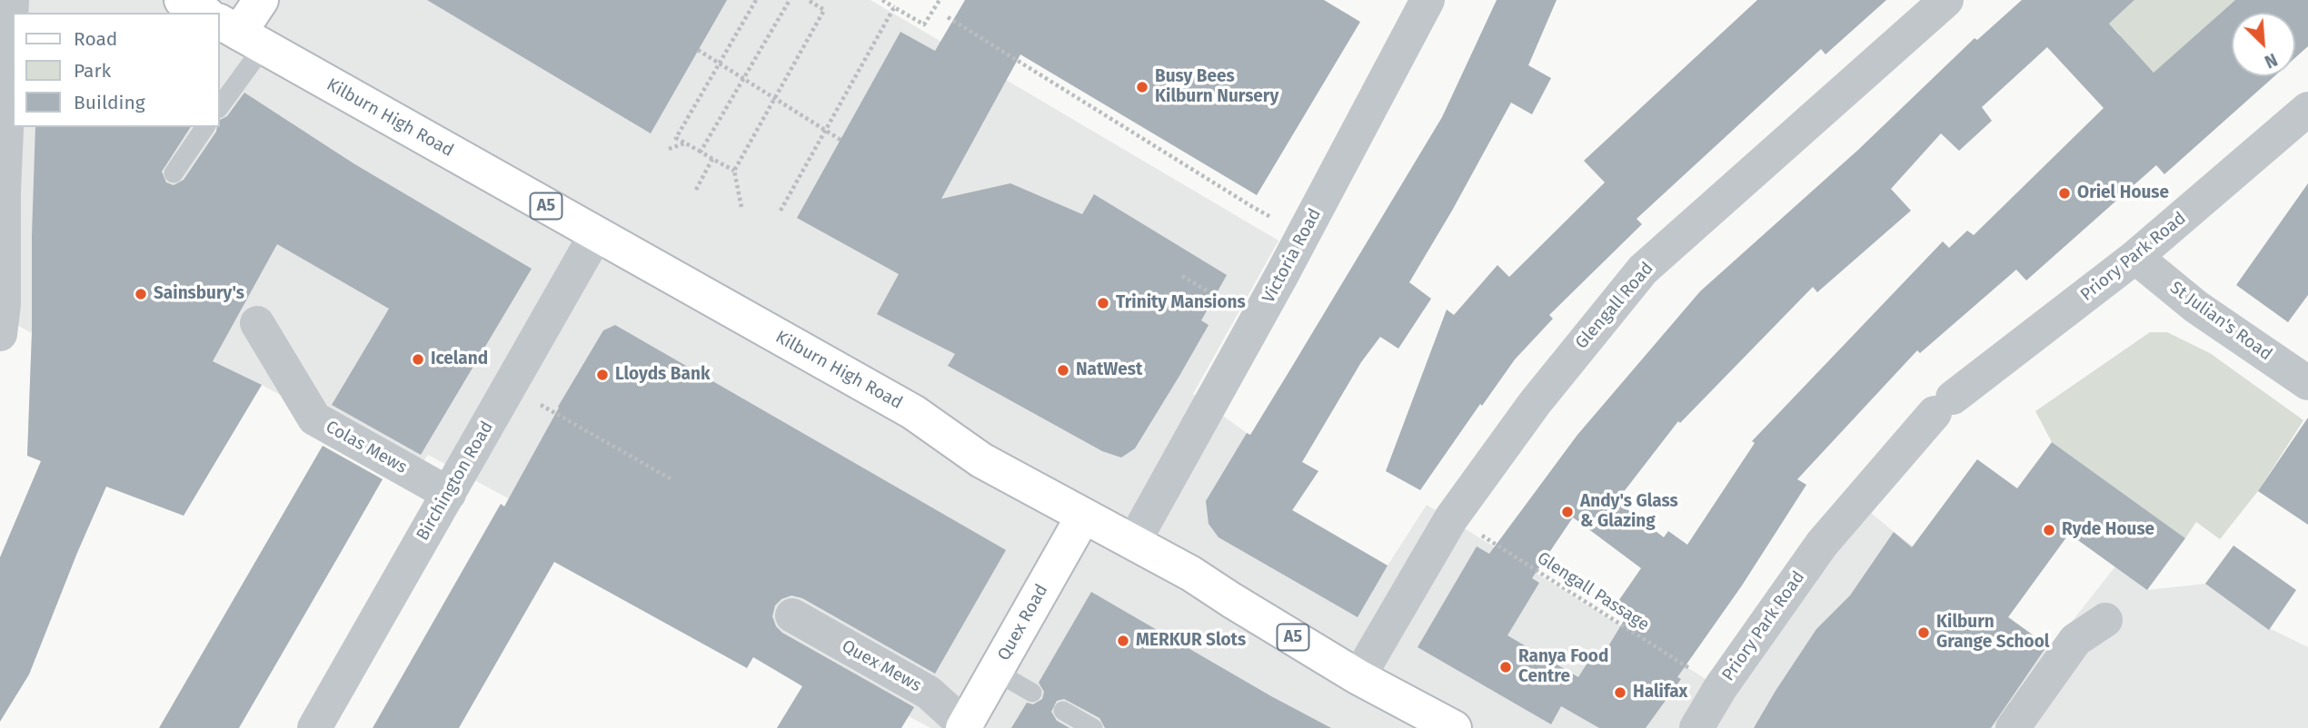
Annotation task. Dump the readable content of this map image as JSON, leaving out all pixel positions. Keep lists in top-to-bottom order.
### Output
{
  "streets": {
    "main road": ["Kilburn High Road", "A5", "Quex Road"],
    "street": [
      "Victoria Road",
      "Priory Park Road",
      "Glengall Road",
      "St Julian's Road",
      "Colas Mews",
      "Birchington Road",
      "Quex Mews"
    ],
    "path": ["Glengall Passage"]
  },
  "crossings": [
    ["Kilburn High Road", "Victoria Road"],
    ["Kilburn High Road", "Glengall Road"],
    ["Kilburn High Road", "Birchington Road"],
    ["Kilburn High Road", "Quex Road"],
    ["Priory Park Road", "St Julian's Road"],
    ["Priory Park Road", "Glengall Passage"],
    ["Glengall Road", "Glengall Passage"],
    ["Colas Mews", "Birchington Road"],
    ["Quex Road", "Quex Mews"]
  ],
  "places": [
    "Busy Bees Kilburn Nursery",
    "Oriel House",
    "Sainsbury's",
    "Trinity Mansions",
    "Iceland",
    "NatWest",
    "Lloyds Bank",
    "Andy's Glass & Glazing",
    "Ryde House",
    "Kilburn Grange School",
    "MERKUR Slots",
    "Ranya Food Centre",
    "Halifax"
  ],
  "legend": ["Road", "Park", "Building"],
  "north": "bottom right"
}
